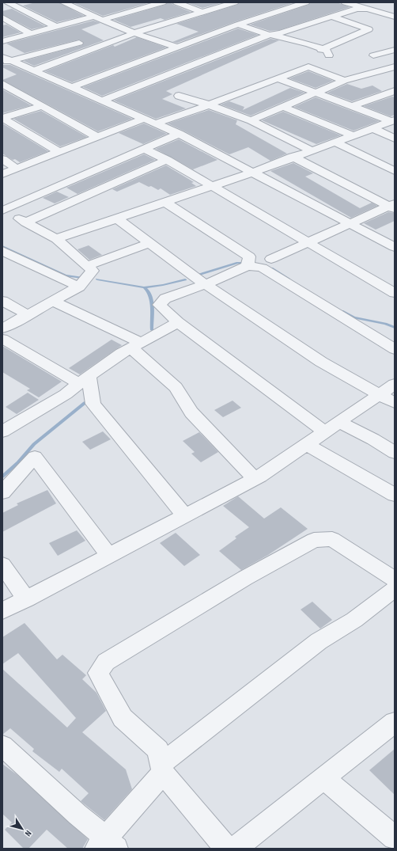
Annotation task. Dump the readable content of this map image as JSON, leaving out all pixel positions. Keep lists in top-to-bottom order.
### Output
{
  "north": "bottom right"
}
